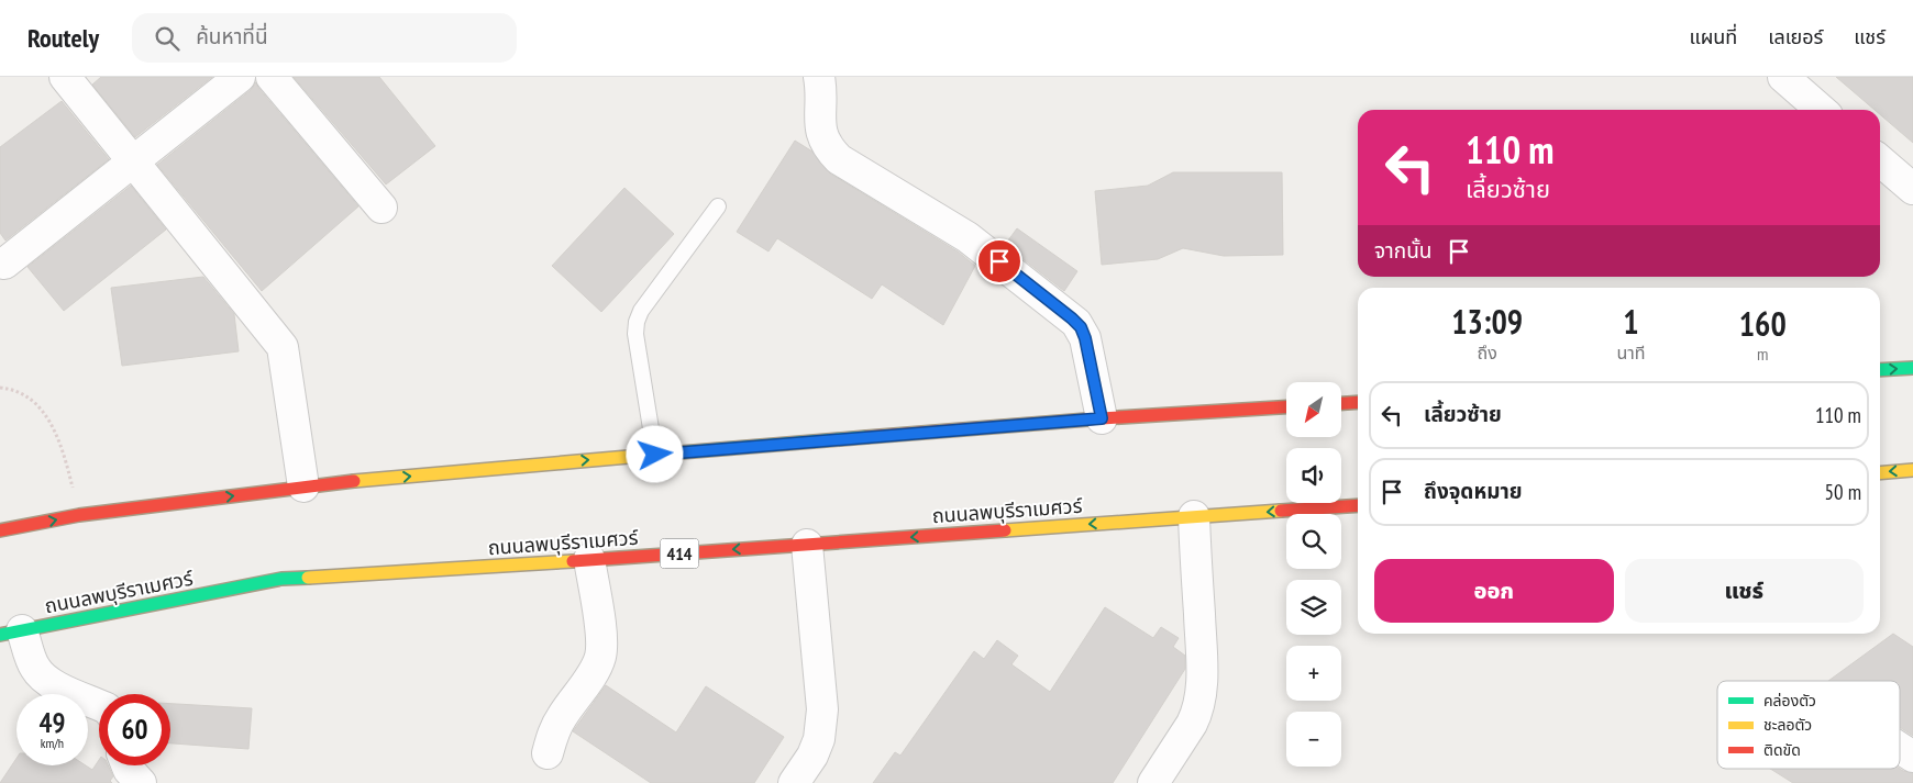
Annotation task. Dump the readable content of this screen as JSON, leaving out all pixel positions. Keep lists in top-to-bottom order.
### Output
{
  "streets": {
    "main road": ["ถนนลพบุรีราเมศวร์", "414"]
  },
  "legend": ["คล่องตัว", "ชะลอตัว", "ติดขัด"],
  "north": "bottom left",
  "page": {
    "header": "Routely",
    "search": "ค้นหาที่นี่",
    "nav": ["แผนที่", "เลเยอร์", "แชร์"],
    "turn": ["110 m", "เลี้ยวซ้าย"],
    "then": "จากนั้น",
    "eta": [
      "13:09",
      "ถึง",
      "1",
      "นาที",
      "160",
      "m"
    ],
    "list": [
      {
        "name": "เลี้ยวซ้าย",
        "value": "110 m"
      },
      {
        "name": "ถึงจุดหมาย",
        "value": "50 m"
      }
    ],
    "map_buttons": ["+", "−"],
    "buttons": ["ออก", "แชร์"],
    "speed": "49 km/h",
    "limit": "60"
  }
}
